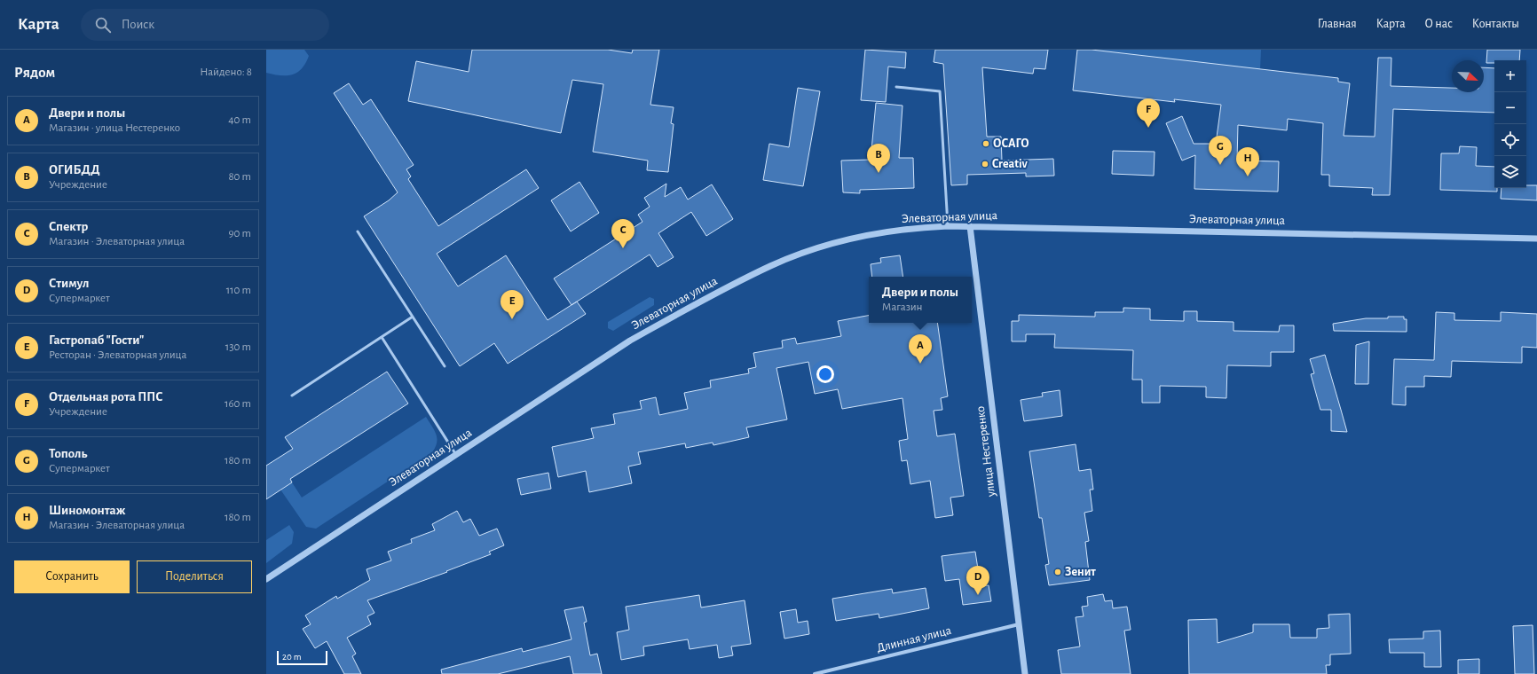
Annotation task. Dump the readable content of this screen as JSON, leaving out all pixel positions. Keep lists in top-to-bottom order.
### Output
{
  "streets": {
    "street": ["Элеваторная улица", "улица Нестеренко", "Длинная улица"]
  },
  "crossings": [
    ["Элеваторная улица", "улица Нестеренко"],
    ["улица Нестеренко", "Длинная улица"]
  ],
  "places": ["ОСАГО", "Creativ", "Зенит"],
  "scale_bar": "20 m",
  "north": "bottom right",
  "page": {
    "header": "Карта",
    "search": "Поиск",
    "nav": [
      "Главная",
      "Карта",
      "О нас",
      "Контакты"
    ],
    "heading": ["Рядом", "Найдено: 8"],
    "map_buttons": ["+", "−"],
    "list": [
      {
        "mark": "A",
        "name": "Двери и полы",
        "note": "Магазин · улица Нестеренко",
        "value": "40 m"
      },
      {
        "mark": "B",
        "name": "ОГИБДД",
        "note": "Учреждение",
        "value": "80 m"
      },
      {
        "mark": "C",
        "name": "Спектр",
        "note": "Магазин · Элеваторная улица",
        "value": "90 m"
      },
      {
        "mark": "D",
        "name": "Стимул",
        "note": "Супермаркет",
        "value": "110 m"
      },
      {
        "mark": "E",
        "name": "Гастропаб \"Гости\"",
        "note": "Ресторан · Элеваторная улица",
        "value": "130 m"
      },
      {
        "mark": "F",
        "name": "Отдельная рота ППС",
        "note": "Учреждение",
        "value": "160 m"
      },
      {
        "mark": "G",
        "name": "Тополь",
        "note": "Супермаркет",
        "value": "180 m"
      },
      {
        "mark": "H",
        "name": "Шиномонтаж",
        "note": "Магазин · Элеваторная улица",
        "value": "180 m"
      }
    ],
    "pins": [
      "F",
      "G",
      "B",
      "H",
      "C",
      "E",
      "A",
      "D"
    ],
    "popup": ["Двери и полы", "Магазин"],
    "buttons": ["Сохранить", "Поделиться"],
    "scale": "20 m"
  }
}
